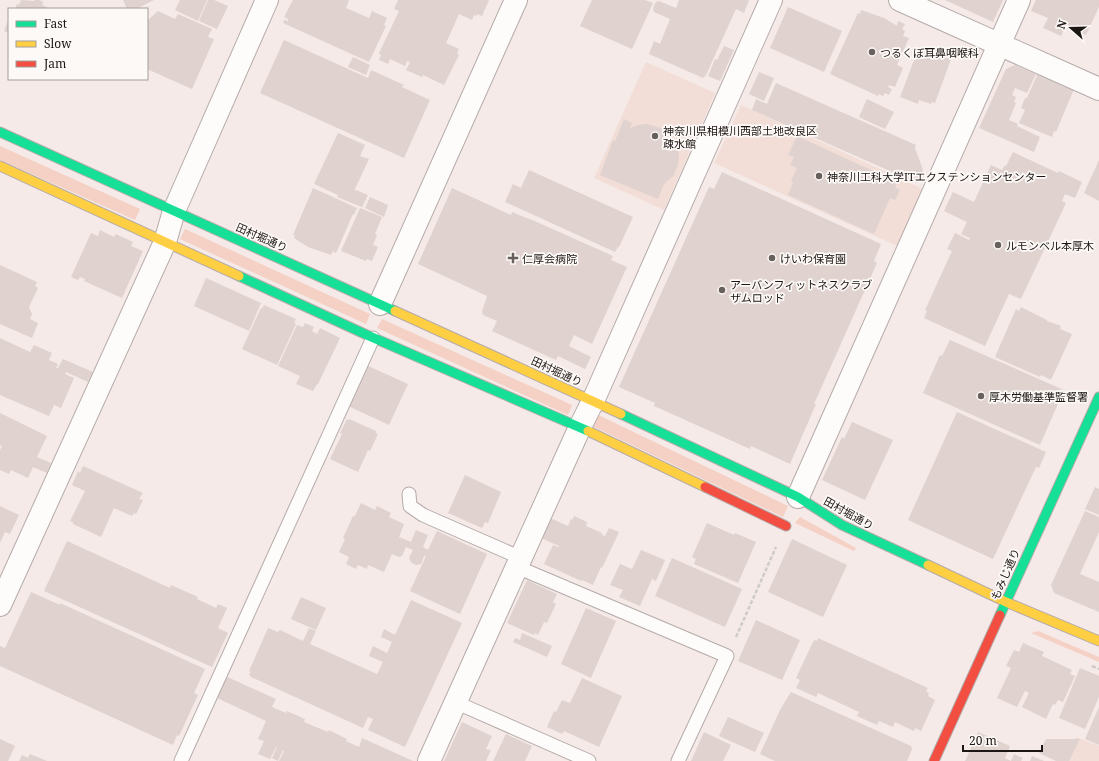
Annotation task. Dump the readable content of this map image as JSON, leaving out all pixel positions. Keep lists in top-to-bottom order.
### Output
{
  "streets": {
    "street": ["田村堀通り", "もみじ通り"]
  },
  "crossings": [
    ["田村堀通り", "もみじ通り"]
  ],
  "places": {
    "other": [
      "つるくぼ耳鼻咽喉科",
      "神奈川県相模川西部土地改良区 疎水館",
      "神奈川工科大学ITエクステンションセンター",
      "ルモンベル本厚木",
      "けいわ保育園",
      "アーバンフィットネスクラブ ザムロッド",
      "厚木労働基準監督署"
    ],
    "health": ["仁厚会病院"]
  },
  "legend": ["Fast", "Slow", "Jam"],
  "scale_bar": "20 m",
  "north": "left"
}
